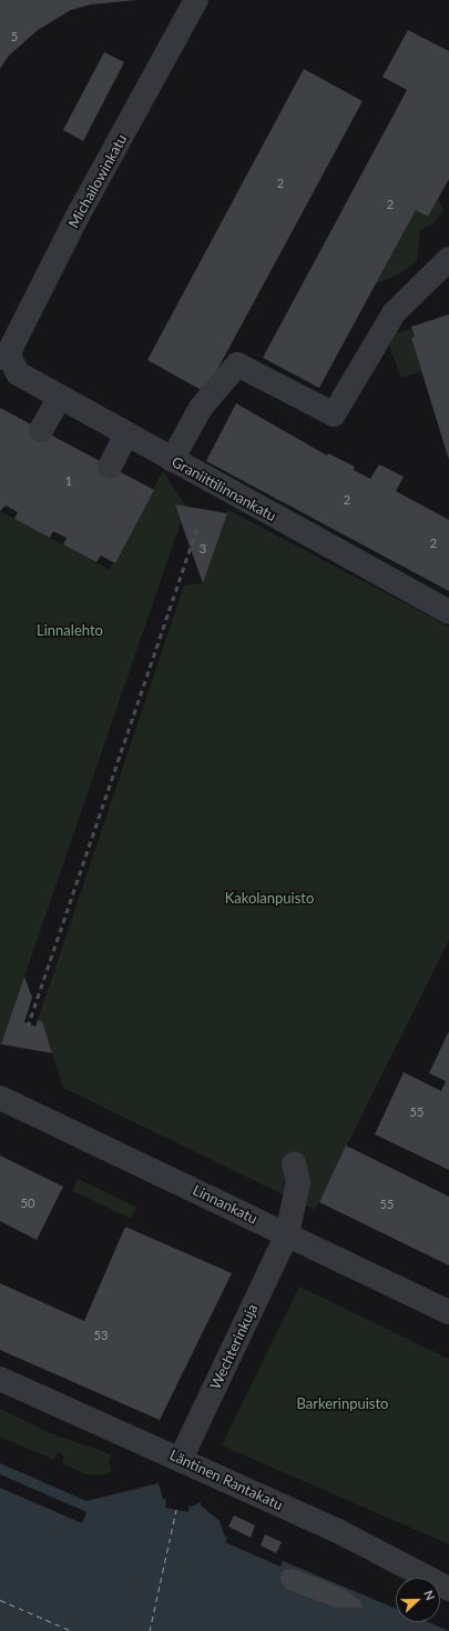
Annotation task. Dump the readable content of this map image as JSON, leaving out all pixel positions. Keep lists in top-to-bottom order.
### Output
{
  "streets": {
    "street": [
      "Michailowinkatu",
      "Graniittilinnankatu",
      "Linnankatu",
      "Wechterinkuja",
      "Läntinen Rantakatu"
    ]
  },
  "crossings": [
    ["Michailowinkatu", "Graniittilinnankatu"],
    ["Linnankatu", "Wechterinkuja"],
    ["Wechterinkuja", "Läntinen Rantakatu"]
  ],
  "parks": ["Linnalehto", "Kakolanpuisto", "Barkerinpuisto"],
  "house_numbers": [
    "5",
    "2",
    "2",
    "1",
    "2",
    "2",
    "3",
    "55",
    "50",
    "55",
    "53"
  ],
  "north": "right"
}
